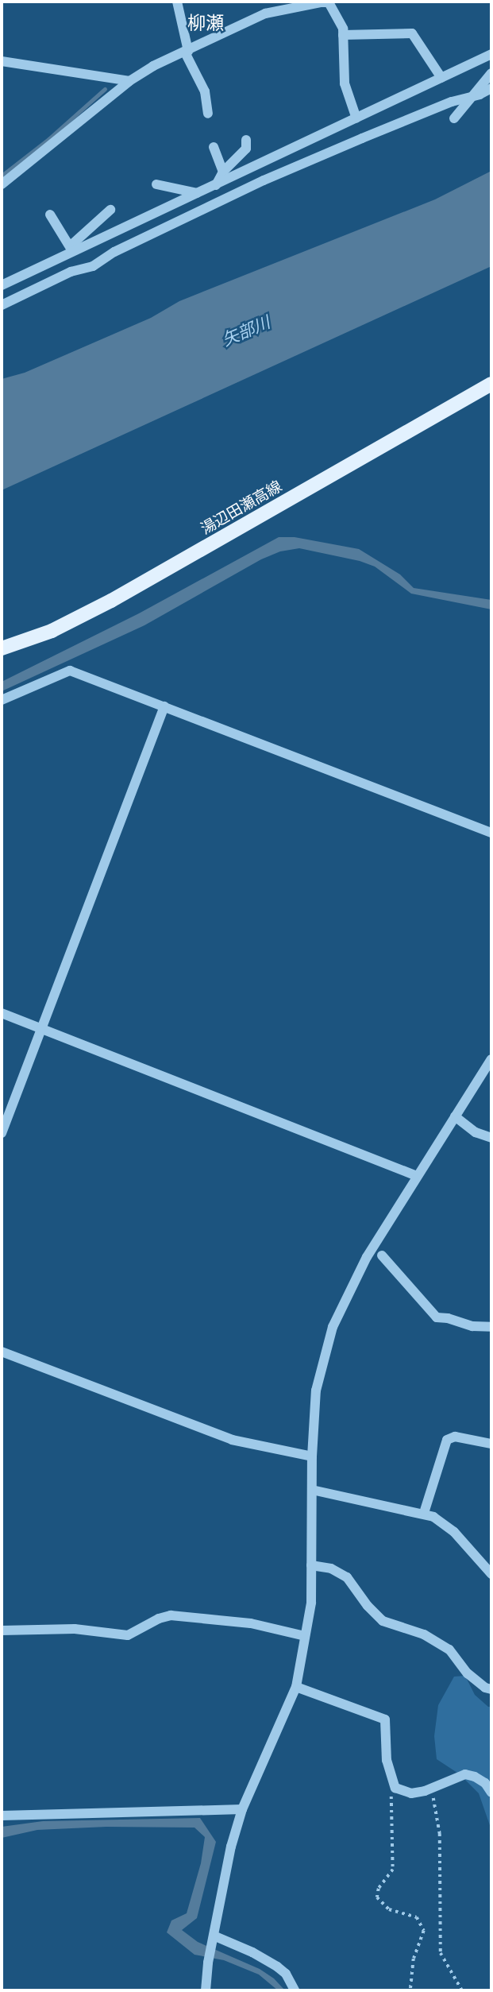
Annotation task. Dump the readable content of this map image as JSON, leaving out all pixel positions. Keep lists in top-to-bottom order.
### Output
{
  "streets": {
    "main road": ["湯辺田瀬高線"]
  },
  "districts": ["柳瀬"],
  "water": ["矢部川"]
}
